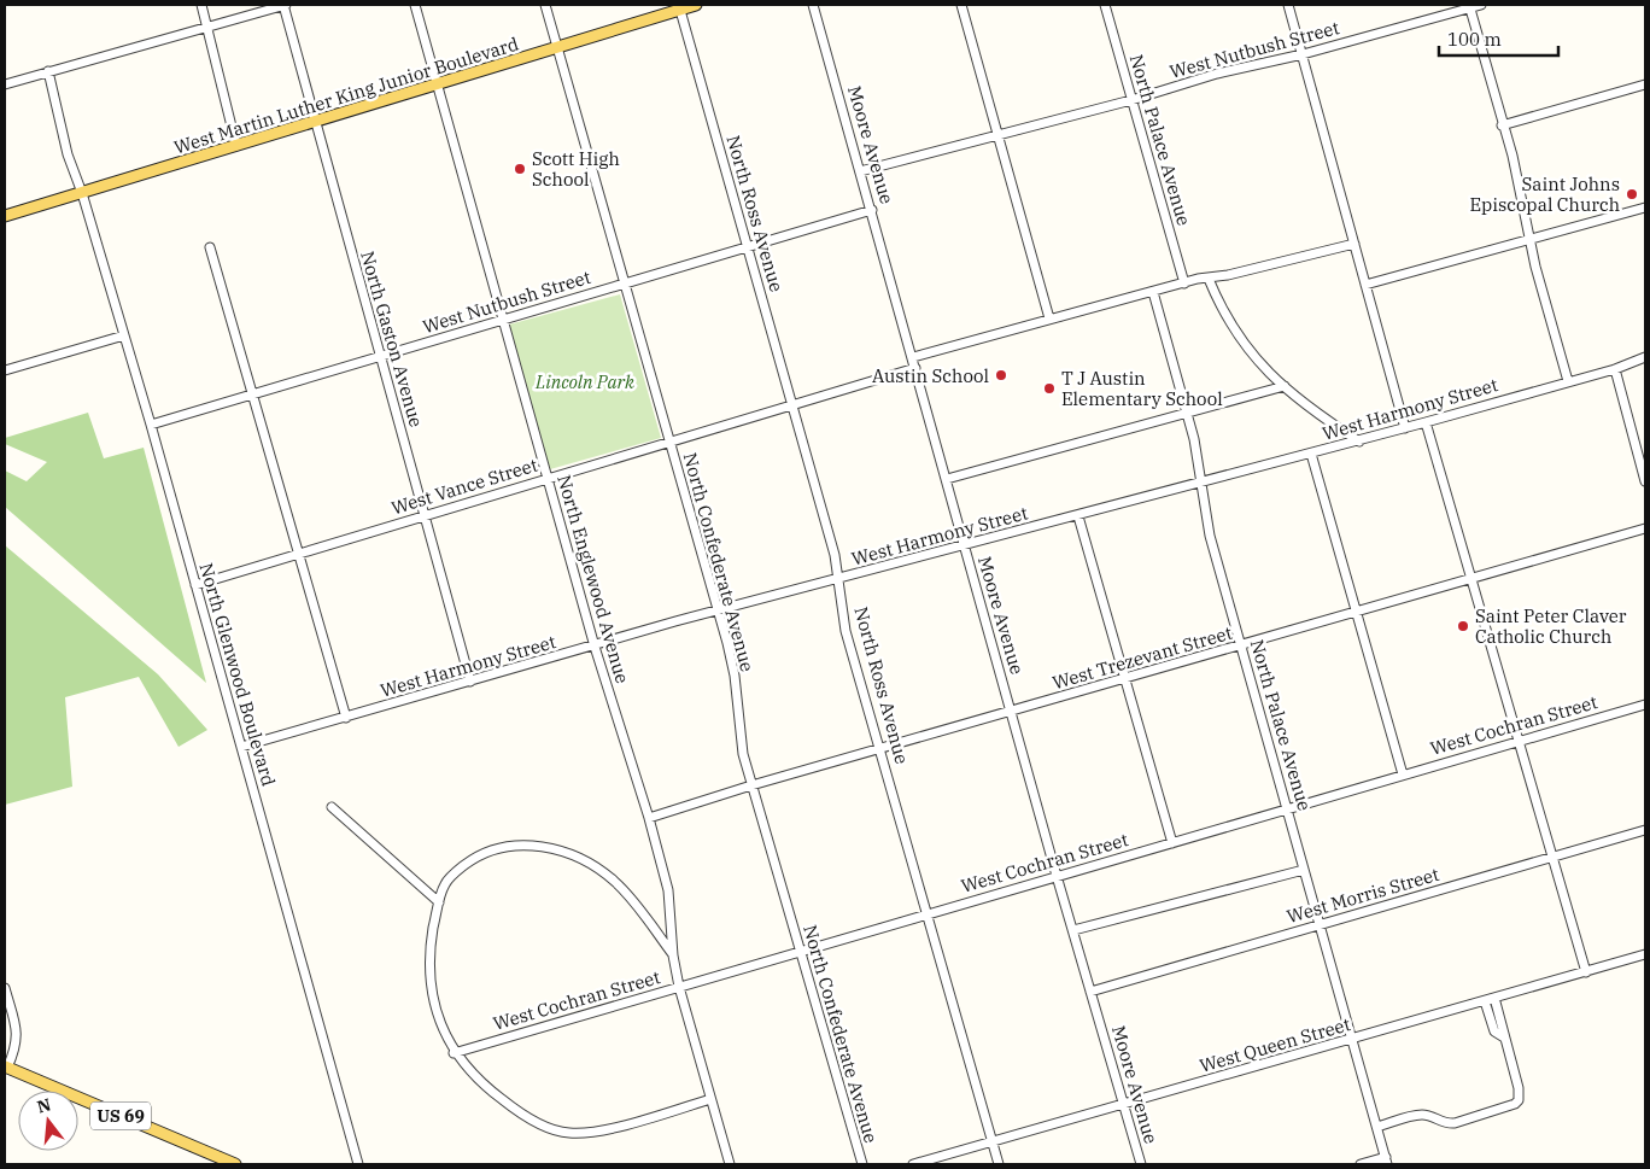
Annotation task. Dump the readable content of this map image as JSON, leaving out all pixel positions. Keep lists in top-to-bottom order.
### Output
{
  "streets": {
    "main road": ["West Martin Luther King Junior Boulevard", "US 69"],
    "street": [
      "West Nutbush Street",
      "North Palace Avenue",
      "Moore Avenue",
      "North Ross Avenue",
      "North Gaston Avenue",
      "West Harmony Street",
      "West Vance Street",
      "North Confederate Avenue",
      "North Englewood Avenue",
      "West Trezevant Street",
      "North Glenwood Boulevard",
      "West Cochran Street",
      "West Morris Street",
      "West Queen Street"
    ]
  },
  "crossings": [
    ["West Nutbush Street", "North Palace Avenue"],
    ["West Nutbush Street", "Moore Avenue"],
    ["West Nutbush Street", "North Ross Avenue"],
    ["West Nutbush Street", "North Gaston Avenue"],
    ["West Nutbush Street", "North Confederate Avenue"],
    ["West Nutbush Street", "North Englewood Avenue"],
    ["West Nutbush Street", "North Glenwood Boulevard"],
    ["West Martin Luther King Junior Boulevard", "North Ross Avenue"],
    ["West Martin Luther King Junior Boulevard", "North Gaston Avenue"],
    ["West Martin Luther King Junior Boulevard", "North Confederate Avenue"],
    ["West Martin Luther King Junior Boulevard", "North Englewood Avenue"],
    ["West Martin Luther King Junior Boulevard", "North Glenwood Boulevard"],
    ["North Palace Avenue", "West Harmony Street"],
    ["North Palace Avenue", "West Trezevant Street"],
    ["North Palace Avenue", "West Cochran Street"],
    ["North Palace Avenue", "West Morris Street"],
    ["North Palace Avenue", "West Queen Street"],
    ["Moore Avenue", "West Harmony Street"],
    ["Moore Avenue", "West Vance Street"],
    ["Moore Avenue", "West Trezevant Street"],
    ["Moore Avenue", "West Cochran Street"],
    ["Moore Avenue", "West Morris Street"],
    ["Moore Avenue", "West Queen Street"],
    ["North Ross Avenue", "West Harmony Street"],
    ["North Ross Avenue", "West Vance Street"],
    ["North Ross Avenue", "West Trezevant Street"],
    ["North Ross Avenue", "West Cochran Street"],
    ["North Ross Avenue", "West Queen Street"],
    ["North Gaston Avenue", "West Harmony Street"],
    ["North Gaston Avenue", "West Vance Street"],
    ["West Harmony Street", "North Confederate Avenue"],
    ["West Harmony Street", "North Englewood Avenue"],
    ["West Harmony Street", "North Glenwood Boulevard"],
    ["West Vance Street", "North Confederate Avenue"],
    ["West Vance Street", "North Englewood Avenue"],
    ["West Vance Street", "North Glenwood Boulevard"],
    ["North Confederate Avenue", "West Trezevant Street"],
    ["North Confederate Avenue", "West Cochran Street"],
    ["North Englewood Avenue", "West Trezevant Street"],
    ["North Englewood Avenue", "West Cochran Street"]
  ],
  "parks": ["Lincoln Park"],
  "places": [
    "Scott High School",
    "Saint Johns Episcopal Church",
    "Austin School",
    "T J Austin Elementary School",
    "Saint Peter Claver Catholic Church"
  ],
  "scale_bar": "100 m",
  "north": "top"
}
